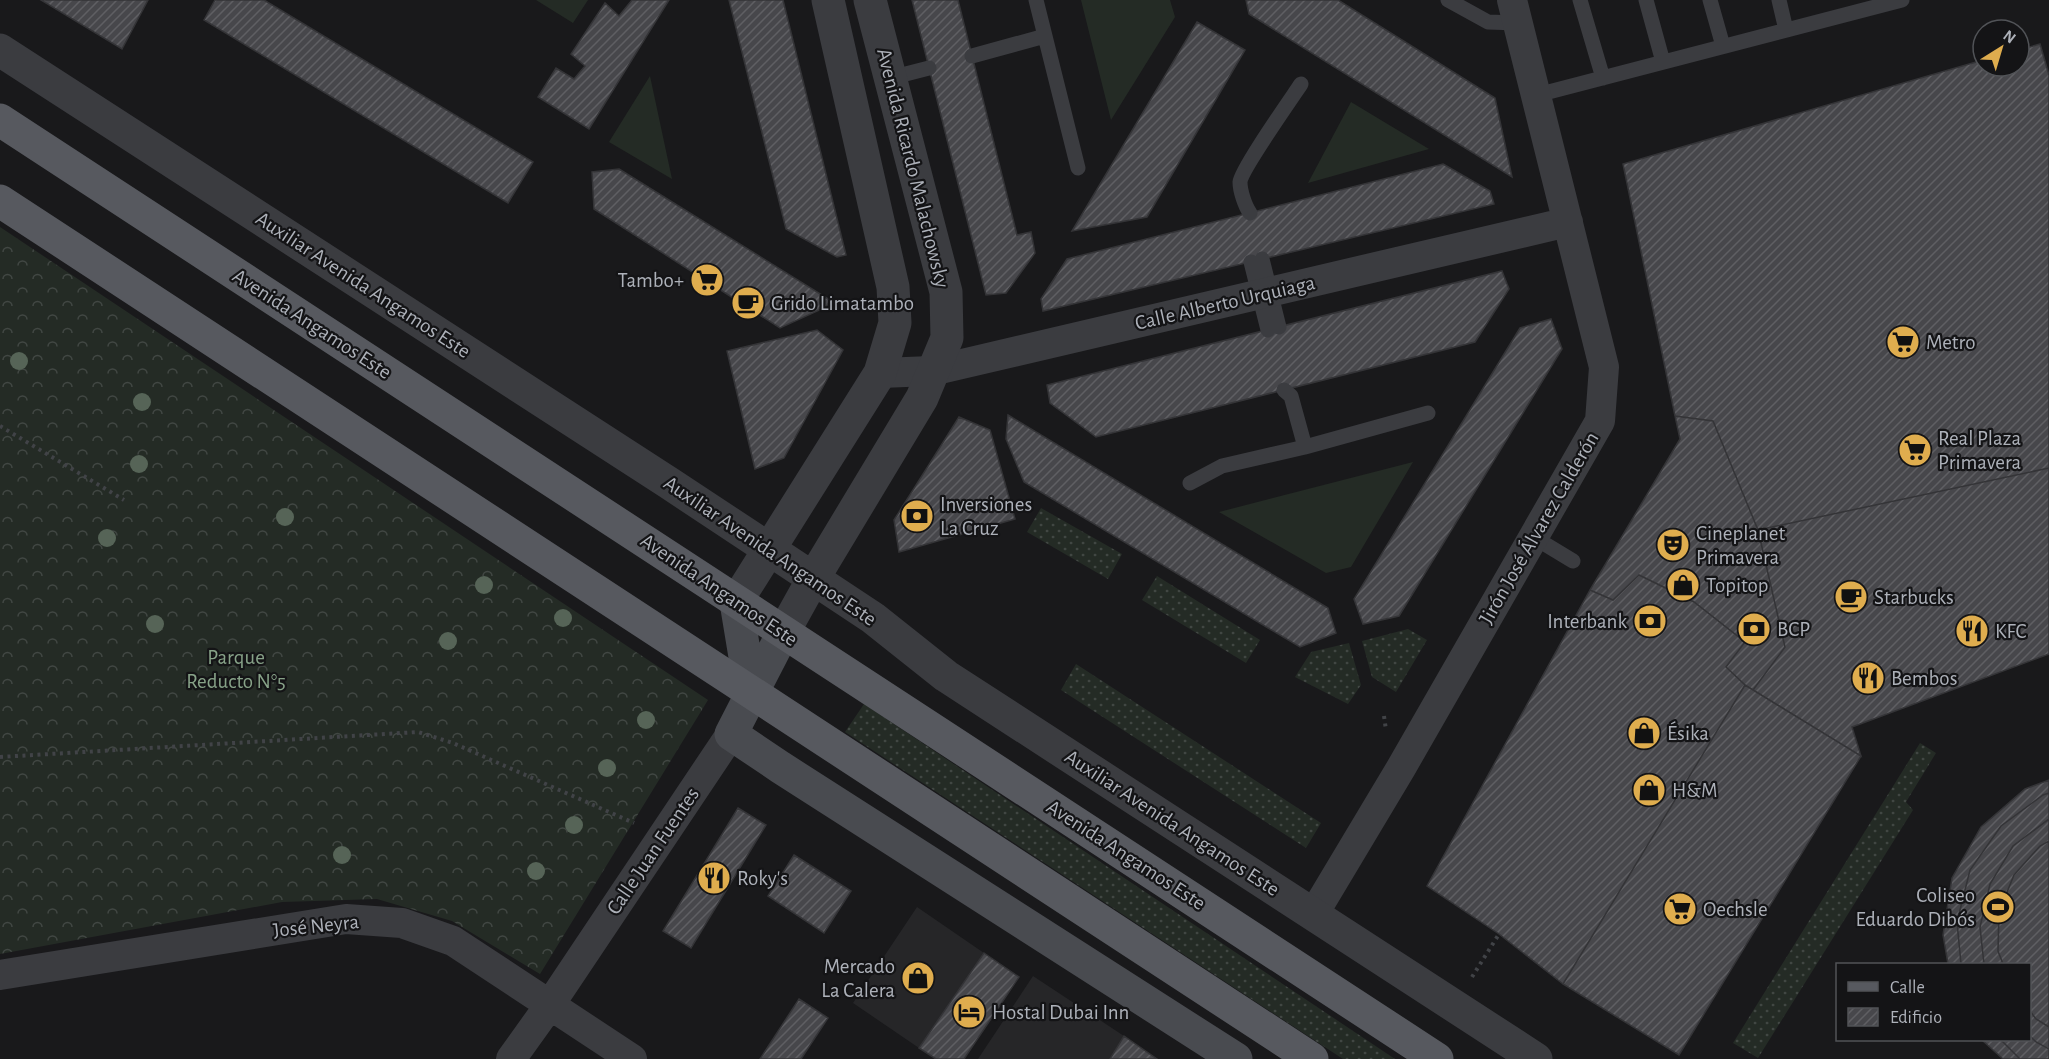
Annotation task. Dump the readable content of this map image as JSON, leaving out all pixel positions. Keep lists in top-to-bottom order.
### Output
{
  "streets": {
    "main road": ["Avenida Ricardo Malachowsky", "Avenida Angamos Este", "Calle Juan Fuentes"],
    "street": [
      "Auxiliar Avenida Angamos Este",
      "Calle Alberto Urquiaga",
      "Jirón José Álvarez Calderón",
      "José Neyra"
    ]
  },
  "crossings": [
    ["Avenida Ricardo Malachowsky", "Auxiliar Avenida Angamos Este"],
    ["Avenida Ricardo Malachowsky", "Calle Alberto Urquiaga"],
    ["Avenida Ricardo Malachowsky", "Avenida Angamos Este"],
    ["Avenida Ricardo Malachowsky", "Calle Juan Fuentes"],
    ["Auxiliar Avenida Angamos Este", "Jirón José Álvarez Calderón"],
    ["Calle Alberto Urquiaga", "Jirón José Álvarez Calderón"],
    ["Calle Juan Fuentes", "José Neyra"]
  ],
  "parks": ["Parque Reducto N°5"],
  "places": {
    "supermarket": [
      "Tambo+",
      "Metro",
      "Real Plaza Primavera",
      "Oechsle"
    ],
    "cafe": ["Grido Limatambo", "Starbucks"],
    "bank": ["Inversiones La Cruz", "Interbank", "BCP"],
    "theatre": ["Cineplanet Primavera"],
    "shop": [
      "Topitop",
      "Ésika",
      "H&M",
      "Mercado La Calera"
    ],
    "restaurant": ["KFC", "Bembos", "Roky's"],
    "sports": ["Coliseo Eduardo Dibós"],
    "hotel": ["Hostal Dubai Inn"]
  },
  "legend": ["Calle", "Edificio"],
  "north": "top right"
}
